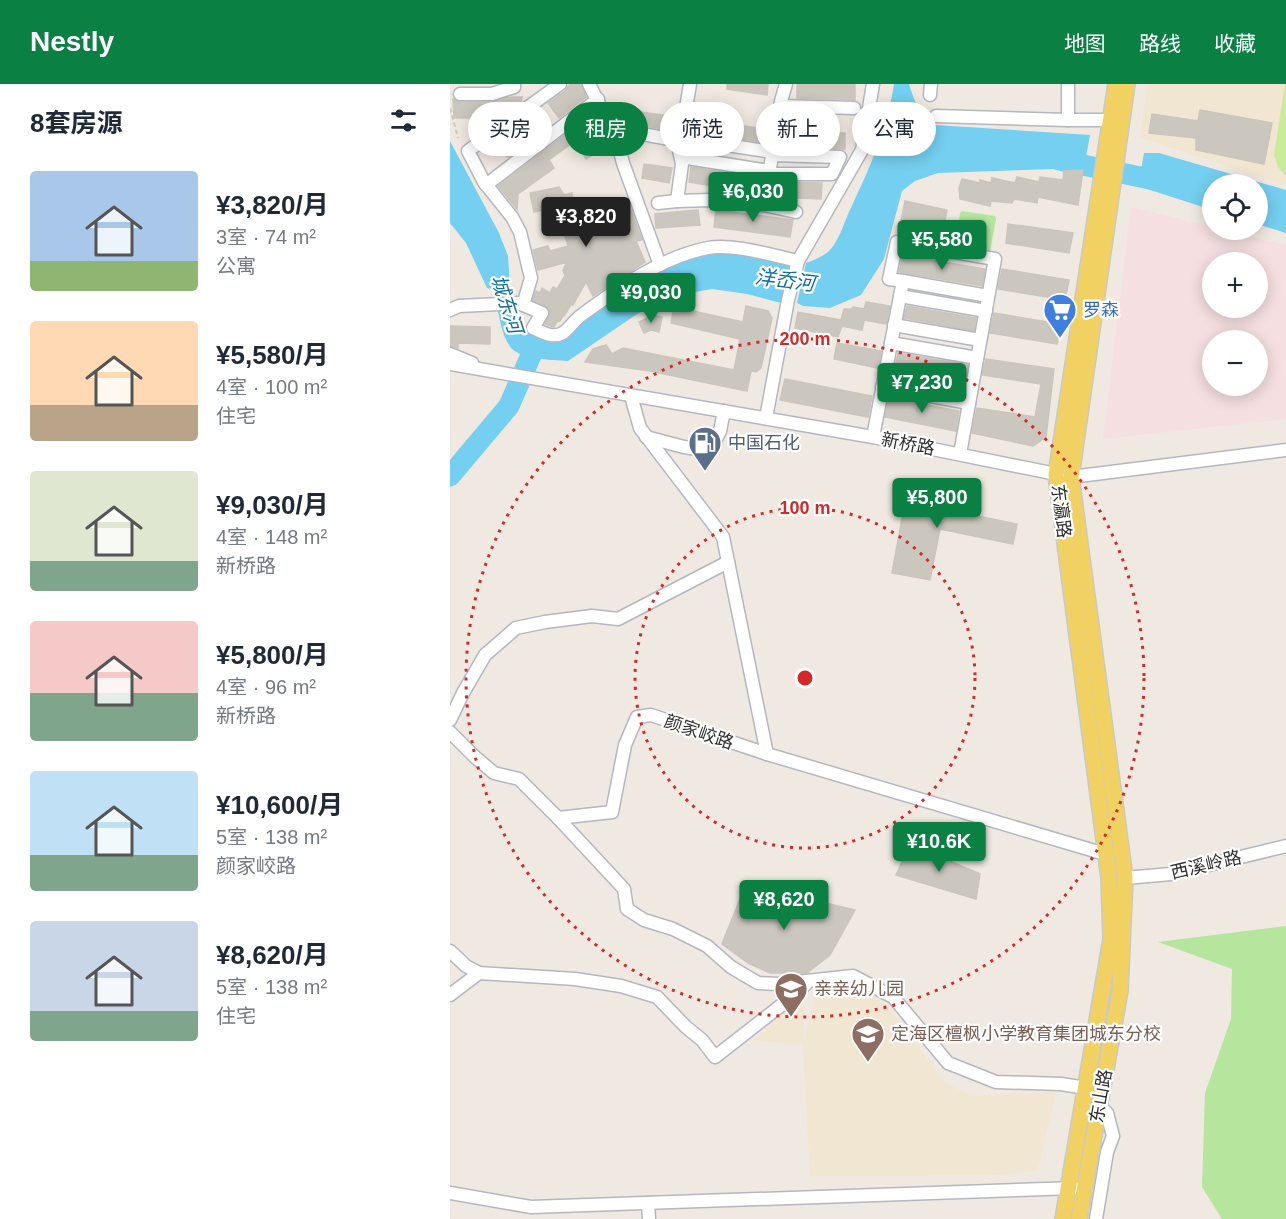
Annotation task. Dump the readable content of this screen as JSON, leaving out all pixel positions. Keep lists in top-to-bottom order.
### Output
{
  "streets": {
    "main road": ["东瀛路", "东山路"],
    "street": ["新桥路", "颜家峧路", "西溪岭路"]
  },
  "crossings": [
    ["新桥路", "东瀛路"],
    ["新桥路", "颜家峧路"],
    ["东瀛路", "颜家峧路"],
    ["东瀛路", "西溪岭路"],
    ["东瀛路", "东山路"]
  ],
  "water": ["洋岙河", "城东河"],
  "places": {
    "supermarket": ["罗森"],
    "fuel station": ["中国石化"],
    "school or university": ["亲亲幼儿园", "定海区檀枫小学教育集团城东分校"]
  },
  "page": {
    "header": "Nestly",
    "nav": ["地图", "路线", "收藏"],
    "heading": "8套房源",
    "chip": [
      "买房",
      "租房",
      "筛选",
      "新上",
      "公寓"
    ],
    "list": [
      {
        "name": "¥3,820/月",
        "note": "3室 · 74 m² · 公寓"
      },
      {
        "name": "¥5,580/月",
        "note": "4室 · 100 m² · 住宅"
      },
      {
        "name": "¥9,030/月",
        "note": "4室 · 148 m² · 新桥路"
      },
      {
        "name": "¥5,800/月",
        "note": "4室 · 96 m² · 新桥路"
      },
      {
        "name": "¥10,600/月",
        "note": "5室 · 138 m² · 颜家峧路"
      },
      {
        "name": "¥8,620/月",
        "note": "5室 · 138 m² · 住宅"
      }
    ],
    "price": [
      "¥6,030",
      "¥3,820",
      "¥5,580",
      "¥9,030",
      "¥7,230",
      "¥5,800",
      "¥10.6K",
      "¥8,620"
    ],
    "map_buttons": ["+", "−"]
  },
  "rings": ["200 m", "100 m"]
}
